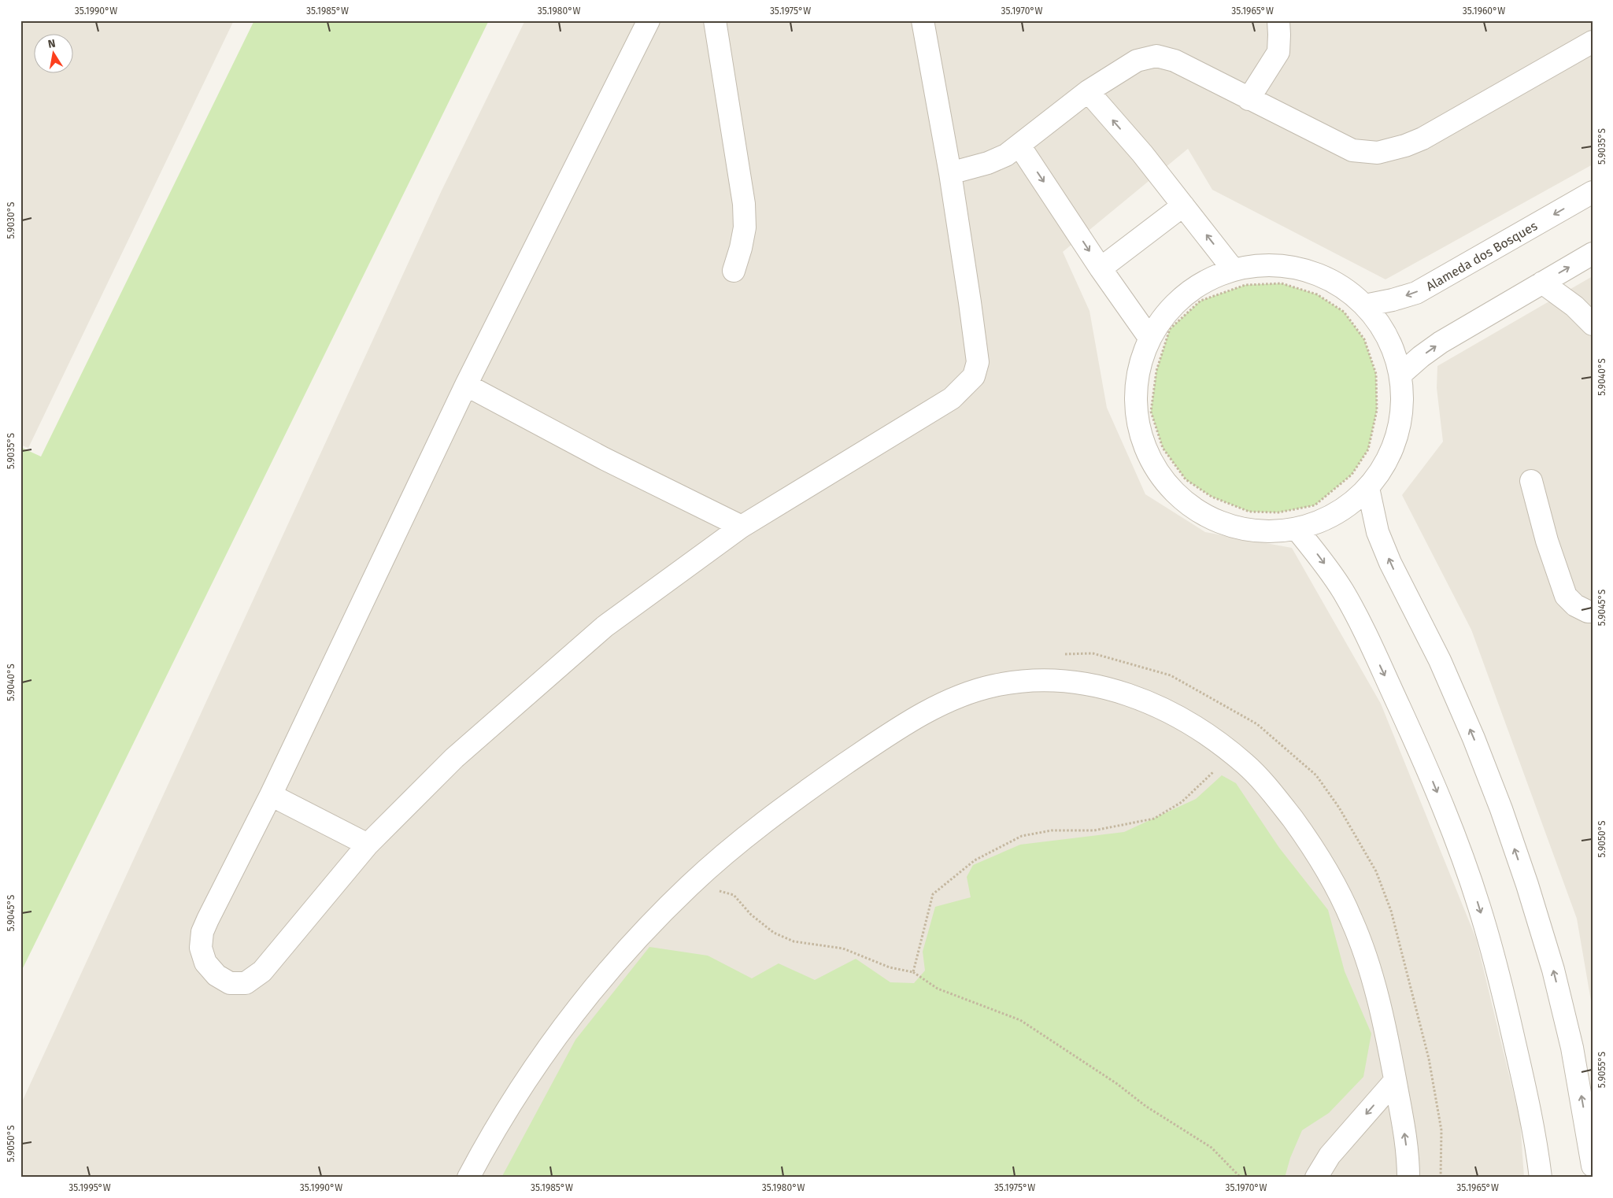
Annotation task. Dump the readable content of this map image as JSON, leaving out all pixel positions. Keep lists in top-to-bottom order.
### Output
{
  "streets": {
    "street": ["Alameda dos Bosques"]
  },
  "north": "top",
  "coordinates": [
    "35.1990°W",
    "35.1985°W",
    "35.1980°W",
    "35.1975°W",
    "35.1970°W",
    "35.1965°W",
    "35.1960°W",
    "5.9035°S",
    "5.9030°S",
    "5.9040°S",
    "5.9045°S",
    "5.9050°S",
    "5.9055°S",
    "35.1995°W"
  ]
}
